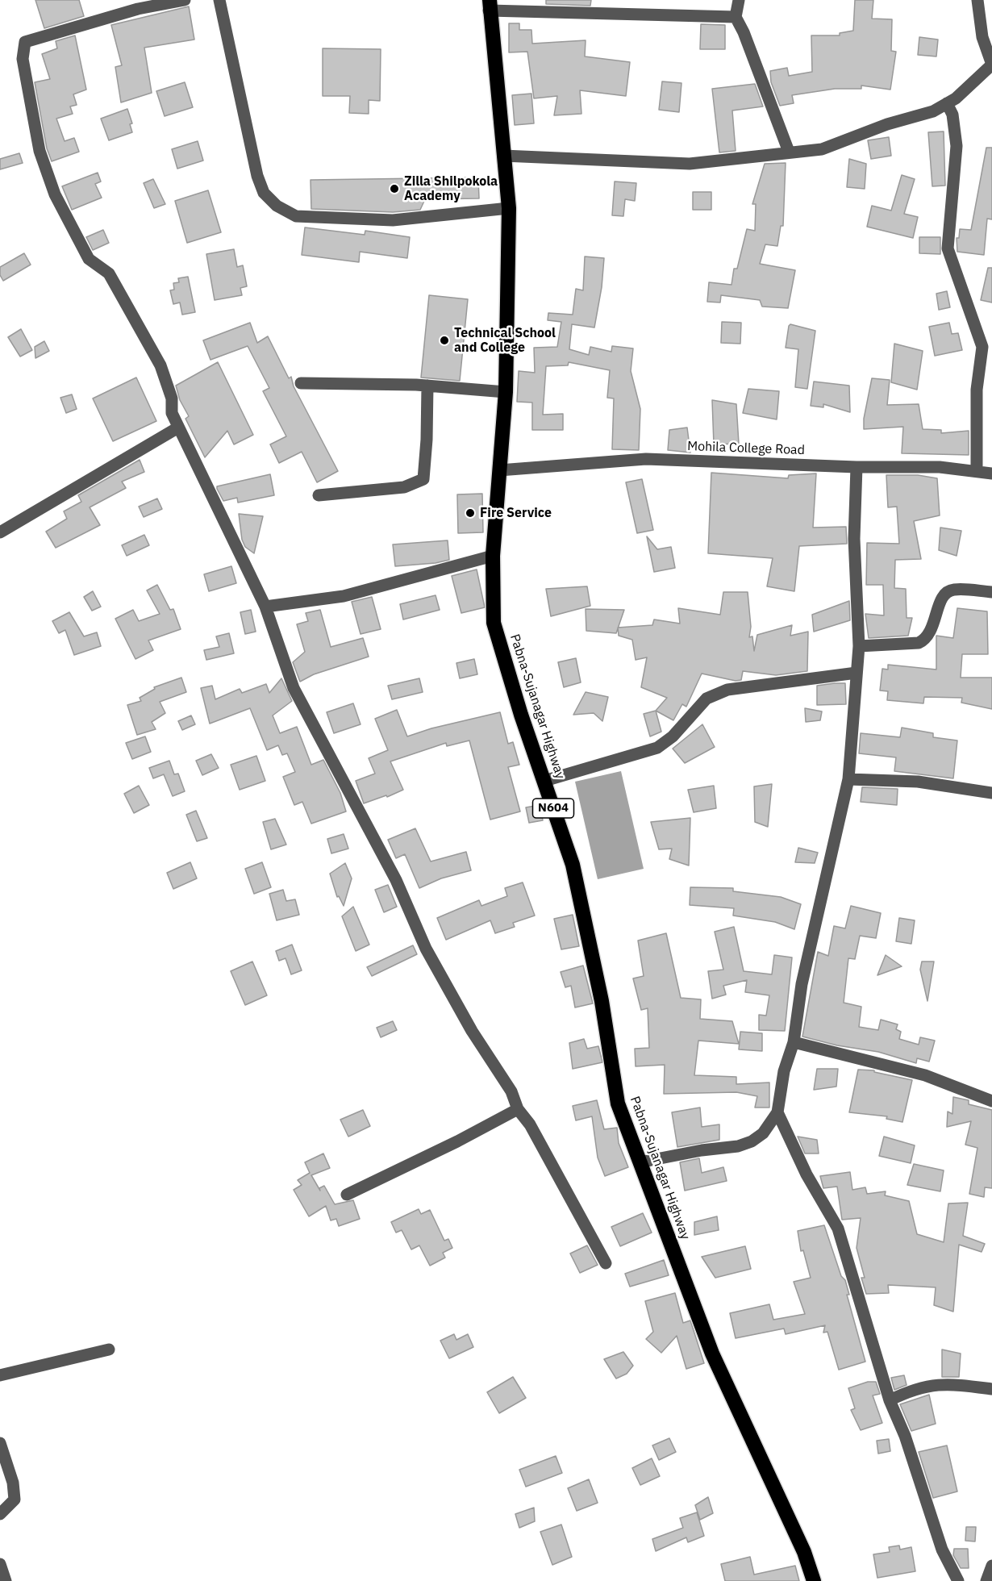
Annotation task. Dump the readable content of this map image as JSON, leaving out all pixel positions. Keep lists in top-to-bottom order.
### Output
{
  "streets": {
    "highway": ["Pabna-Sujanagar Highway", "N604"],
    "street": ["Mohila College Road"]
  },
  "crossings": [
    ["Mohila College Road", "Pabna-Sujanagar Highway"]
  ],
  "places": ["Zilla Shilpokola Academy", "Technical School and College", "Fire Service"]
}
